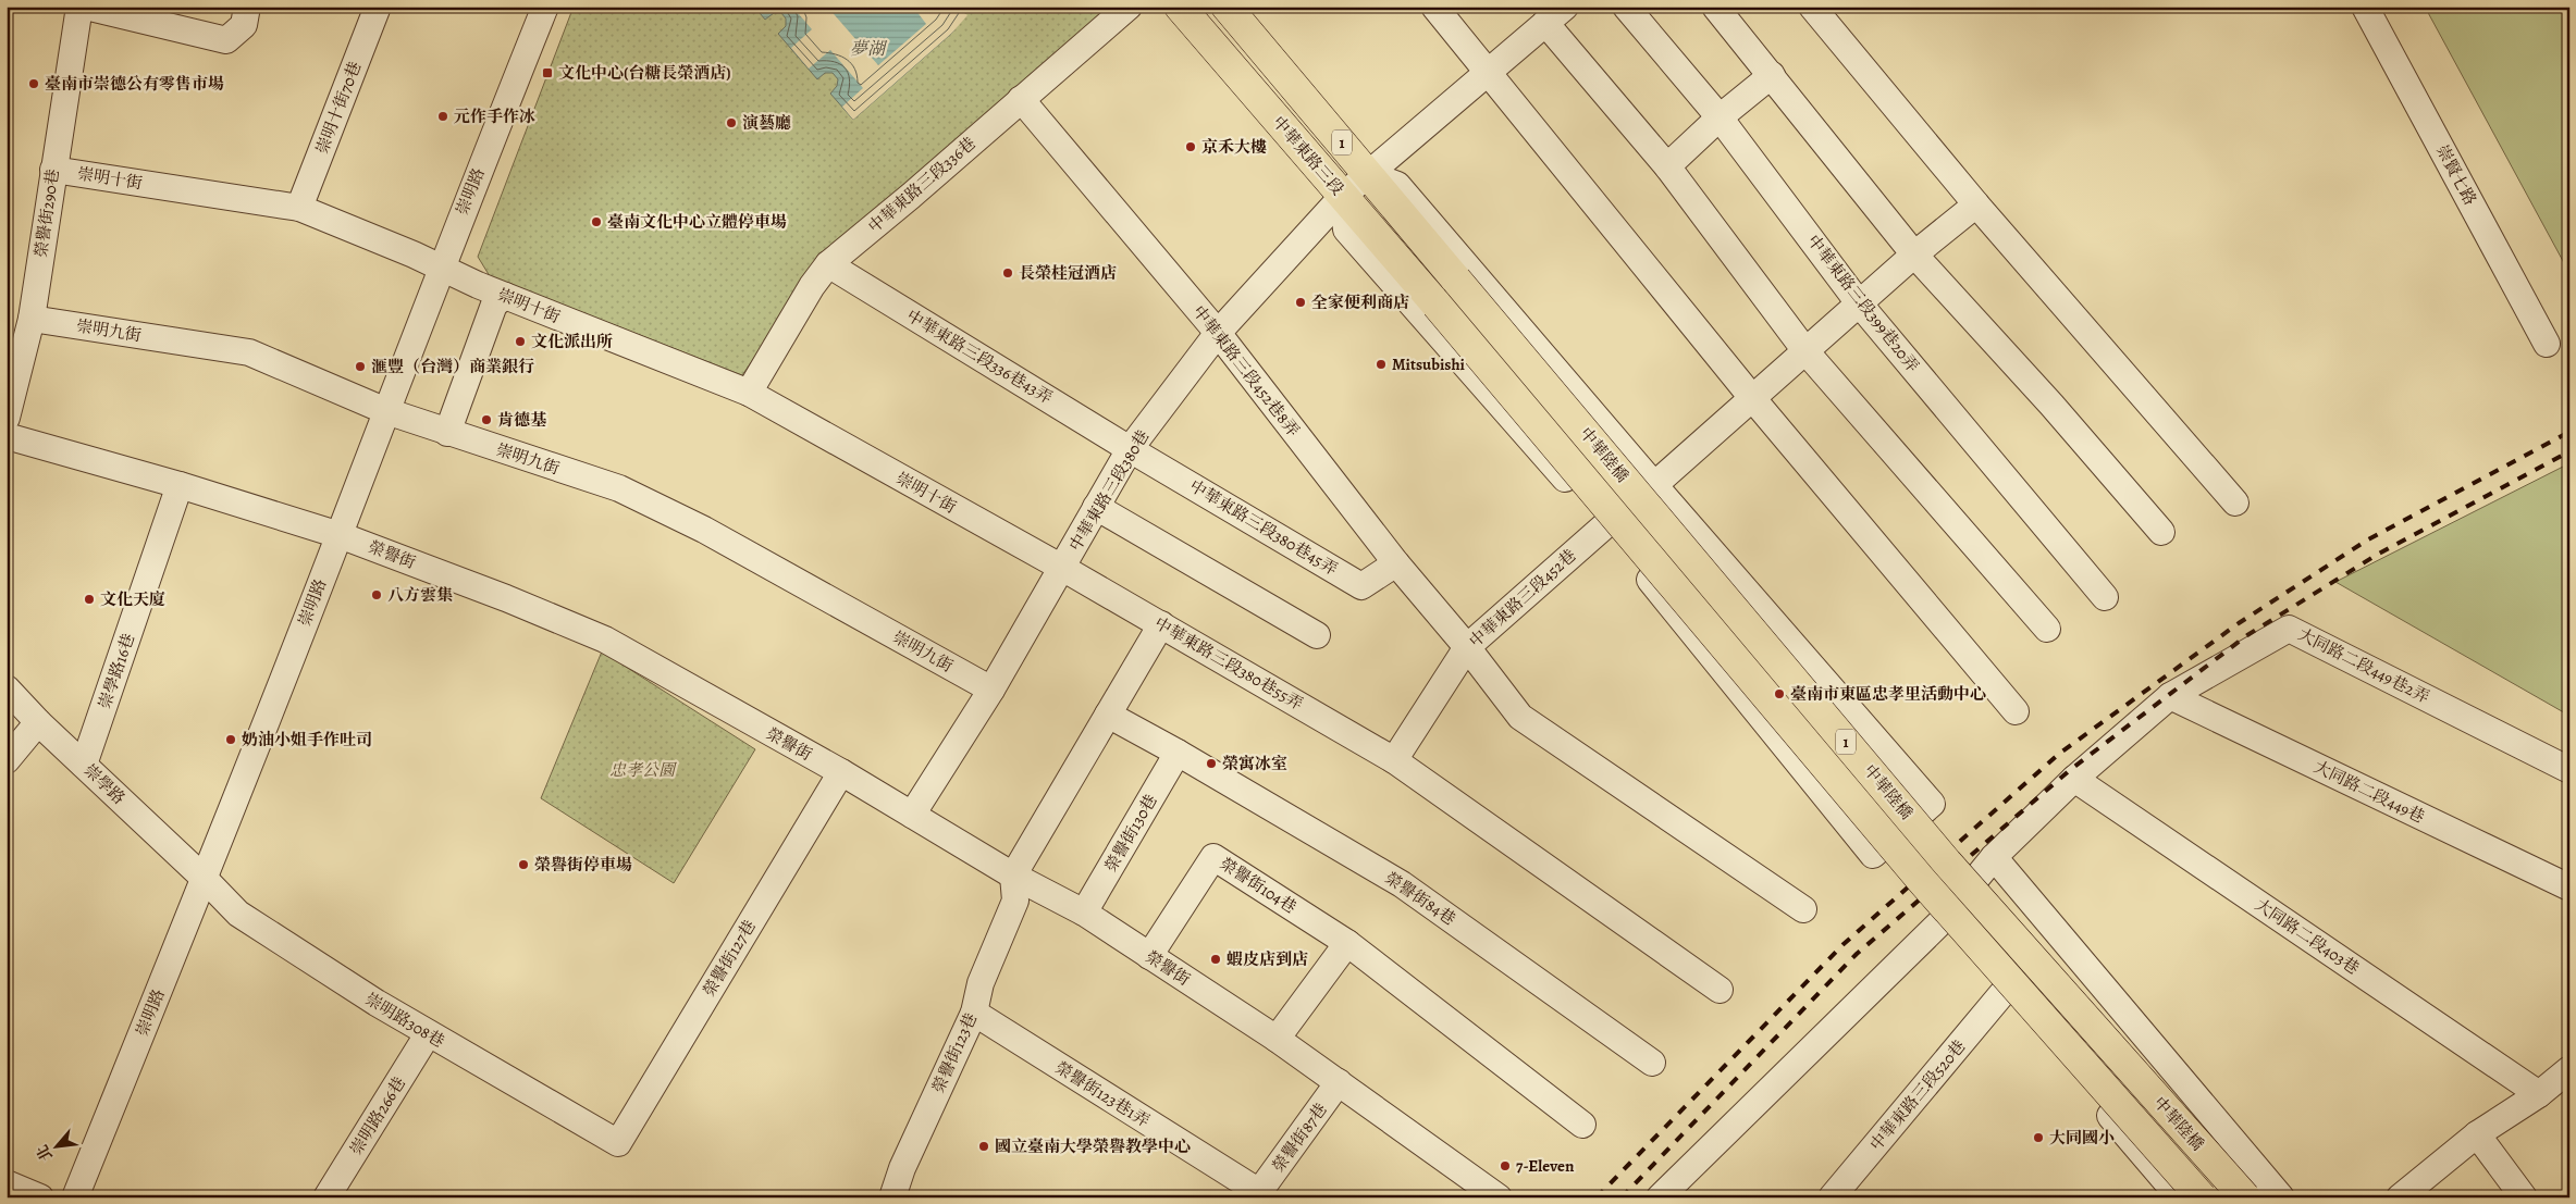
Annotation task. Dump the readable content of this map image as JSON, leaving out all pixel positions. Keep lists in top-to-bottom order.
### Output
{
  "streets": {
    "main road": ["1", "中華東路三段", "中華陸橋"],
    "street": [
      "崇明十街70巷",
      "崇賢七路",
      "崇明十街",
      "中華東路三段336巷",
      "崇明路",
      "榮譽街290巷",
      "中華東路三段399巷20弄",
      "崇明九街",
      "中華東路三段336巷43弄",
      "中華東路三段452巷8弄",
      "中華東路三段380巷",
      "中華東路三段380巷45弄",
      "榮譽街",
      "中華東路三段452巷",
      "中華東路三段380巷55弄",
      "大同路二段449巷2弄",
      "崇學路16巷",
      "崇學路",
      "大同路二段449巷",
      "榮譽街130巷",
      "榮譽街104巷",
      "榮譽街84巷",
      "大同路二段403巷",
      "榮譽街127巷",
      "崇明路308巷",
      "榮譽街123巷",
      "榮譽街123巷1弄",
      "中華東路三段520巷",
      "崇明路266巷",
      "榮譽街87巷"
    ]
  },
  "crossings": [
    ["崇明十街70巷", "崇明十街"],
    ["中華東路三段", "中華陸橋"],
    ["中華東路三段", "中華東路三段380巷"],
    ["崇明十街", "中華東路三段336巷"],
    ["崇明十街", "崇明路"],
    ["崇明十街", "榮譽街290巷"],
    ["崇明十街", "中華東路三段380巷"],
    ["崇明十街", "中華東路三段380巷55弄"],
    ["中華東路三段336巷", "中華東路三段336巷43弄"],
    ["中華東路三段336巷", "中華東路三段452巷8弄"],
    ["崇明路", "崇明九街"],
    ["崇明路", "榮譽街"],
    ["崇明路", "崇學路"],
    ["崇明路", "崇明路308巷"],
    ["榮譽街290巷", "崇明九街"],
    ["崇明九街", "中華東路三段380巷"],
    ["中華東路三段336巷43弄", "中華東路三段380巷"],
    ["中華東路三段336巷43弄", "中華東路三段380巷45弄"],
    ["中華東路三段452巷8弄", "中華東路三段380巷"],
    ["中華東路三段452巷8弄", "中華東路三段380巷45弄"],
    ["中華東路三段452巷8弄", "中華東路三段452巷"],
    ["中華東路三段380巷", "中華東路三段380巷45弄"],
    ["中華東路三段380巷", "榮譽街"],
    ["中華東路三段380巷", "中華東路三段380巷55弄"],
    ["榮譽街", "崇學路16巷"],
    ["榮譽街", "榮譽街130巷"],
    ["榮譽街", "榮譽街104巷"],
    ["榮譽街", "榮譽街127巷"],
    ["榮譽街", "榮譽街123巷"],
    ["榮譽街", "榮譽街87巷"],
    ["中華東路三段452巷", "中華東路三段380巷55弄"],
    ["大同路二段449巷2弄", "大同路二段449巷"],
    ["大同路二段449巷2弄", "大同路二段403巷"],
    ["崇學路16巷", "崇學路"],
    ["崇學路", "崇明路308巷"],
    ["榮譽街130巷", "榮譽街84巷"],
    ["榮譽街127巷", "崇明路308巷"],
    ["崇明路308巷", "崇明路266巷"],
    ["榮譽街123巷", "榮譽街123巷1弄"],
    ["榮譽街123巷1弄", "榮譽街87巷"]
  ],
  "water": ["夢湖"],
  "parks": ["忠孝公園"],
  "places": {
    "transit": ["文化中心(台糖長榮酒店)"],
    "other": [
      "臺南市崇德公有零售市場",
      "元作手作冰",
      "演藝廳",
      "京禾大樓",
      "臺南文化中心立體停車場",
      "長榮桂冠酒店",
      "全家便利商店",
      "文化派出所",
      "Mitsubishi",
      "滙豐（台灣）商業銀行",
      "肯德基",
      "八方雲集",
      "文化天廈",
      "臺南市東區忠孝里活動中心",
      "奶油小姐手作吐司",
      "榮寓冰室",
      "榮譽街停車場",
      "蝦皮店到店",
      "大同國小",
      "國立臺南大學榮譽教學中心",
      "7-Eleven"
    ]
  },
  "north": "bottom left"
}
